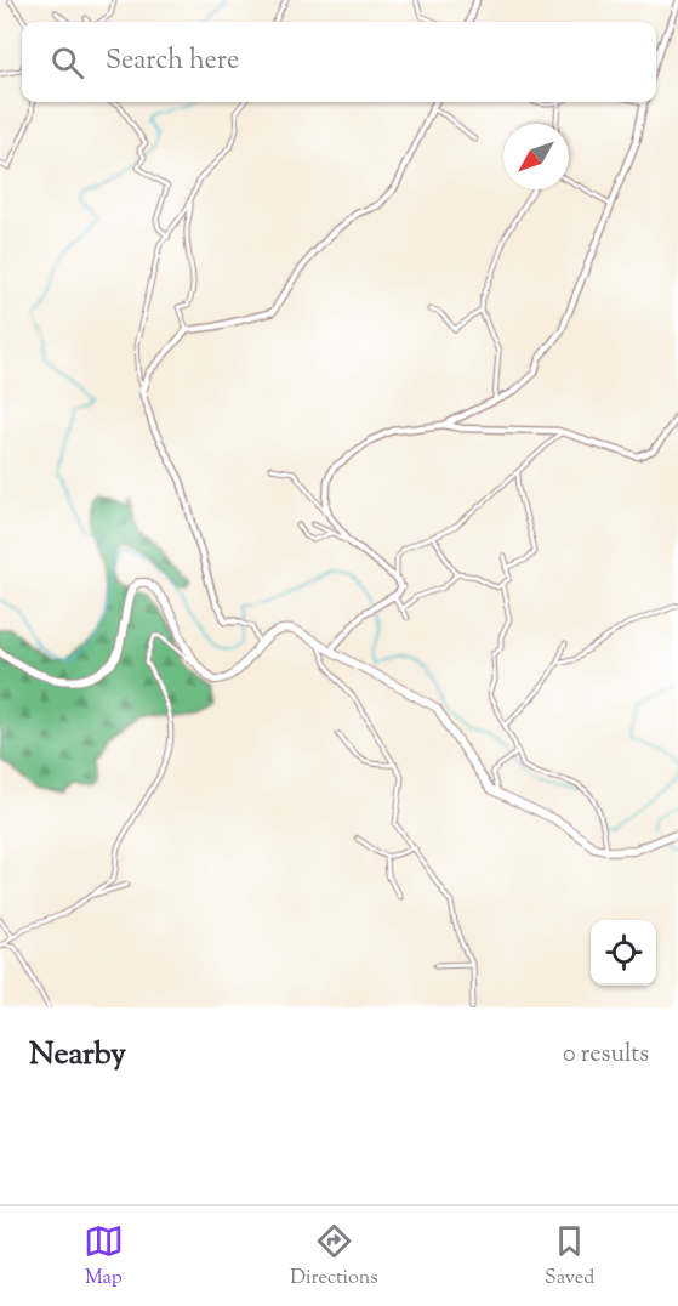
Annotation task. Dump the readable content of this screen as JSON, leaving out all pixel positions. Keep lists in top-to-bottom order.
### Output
{
  "north": "bottom left",
  "page": {
    "search": "Search here",
    "heading": ["Nearby", "0 results"],
    "nav": ["Map", "Directions", "Saved"]
  }
}
